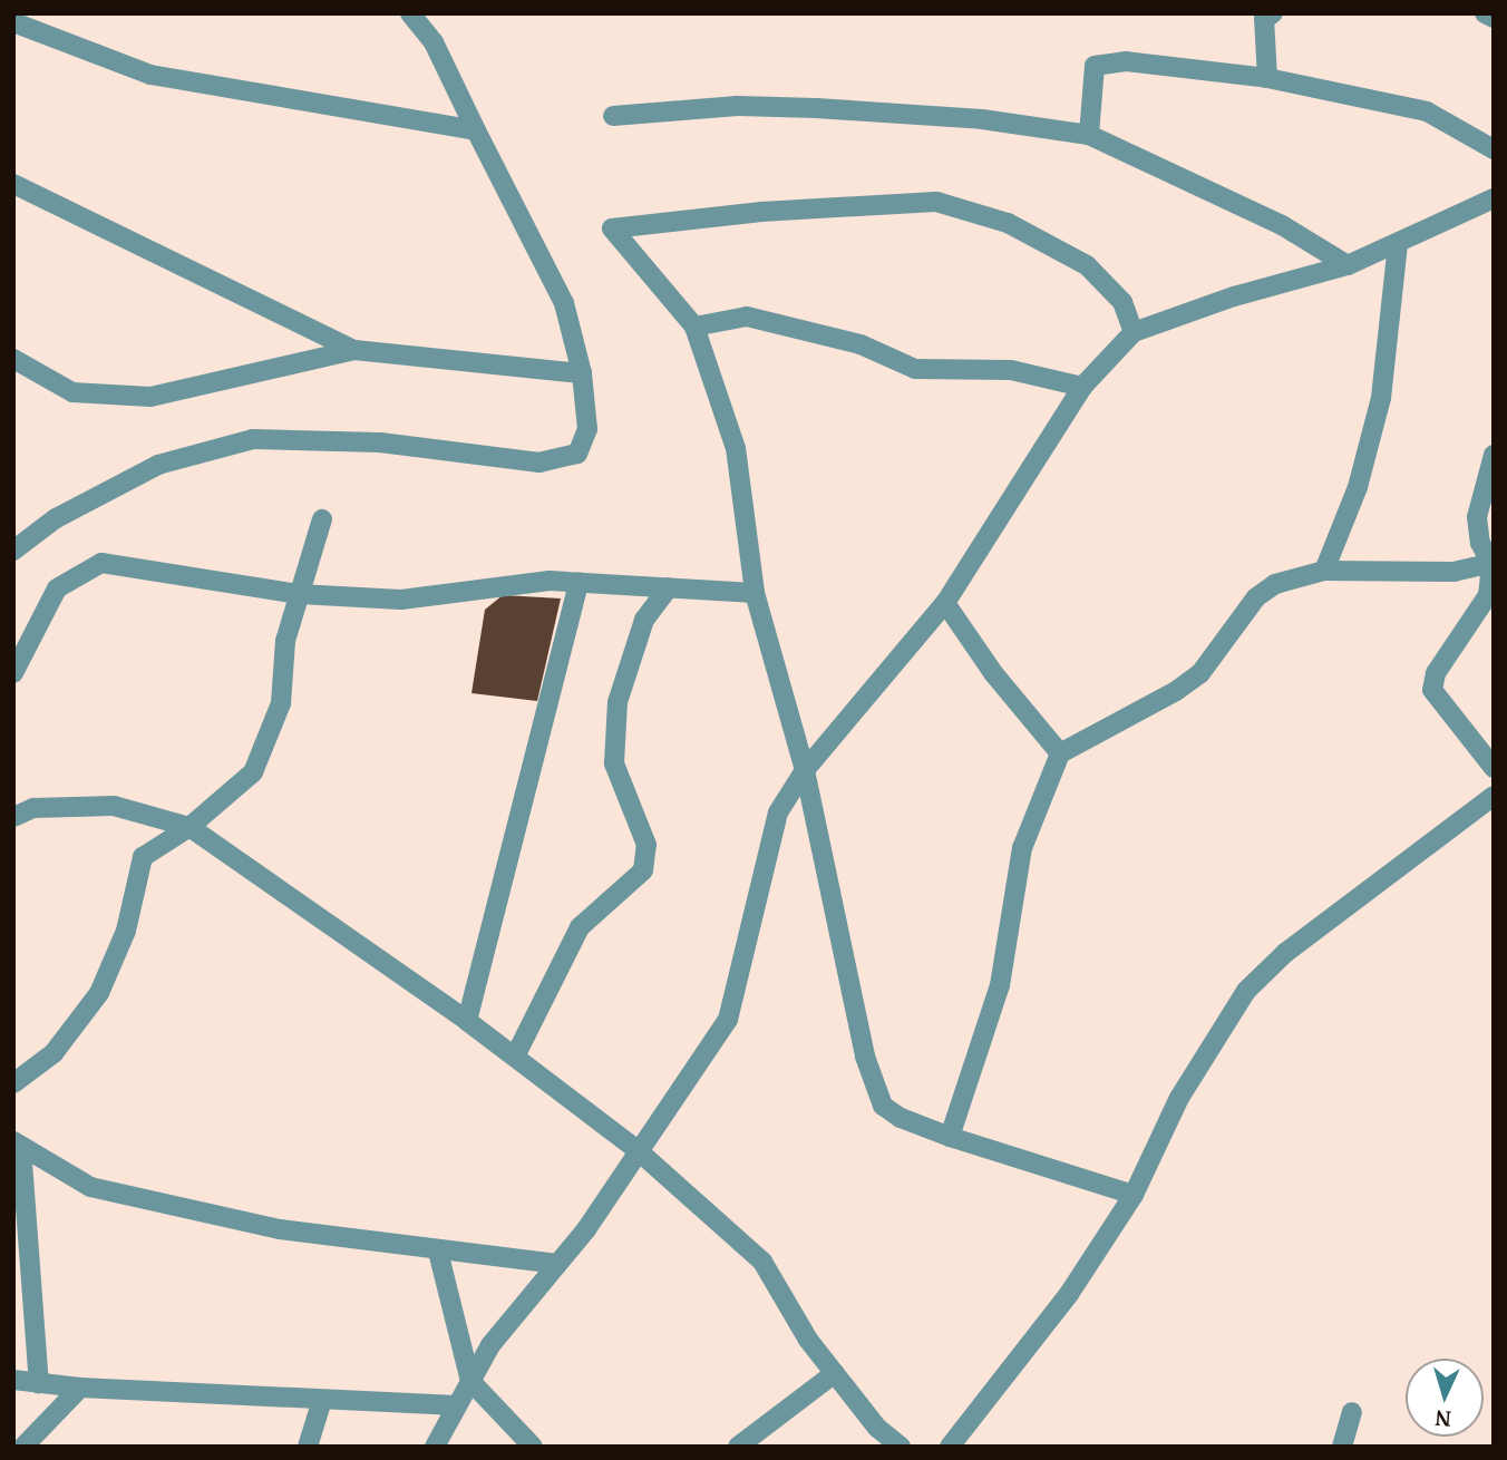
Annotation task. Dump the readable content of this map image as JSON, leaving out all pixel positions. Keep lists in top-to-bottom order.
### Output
{
  "north": "bottom"
}
